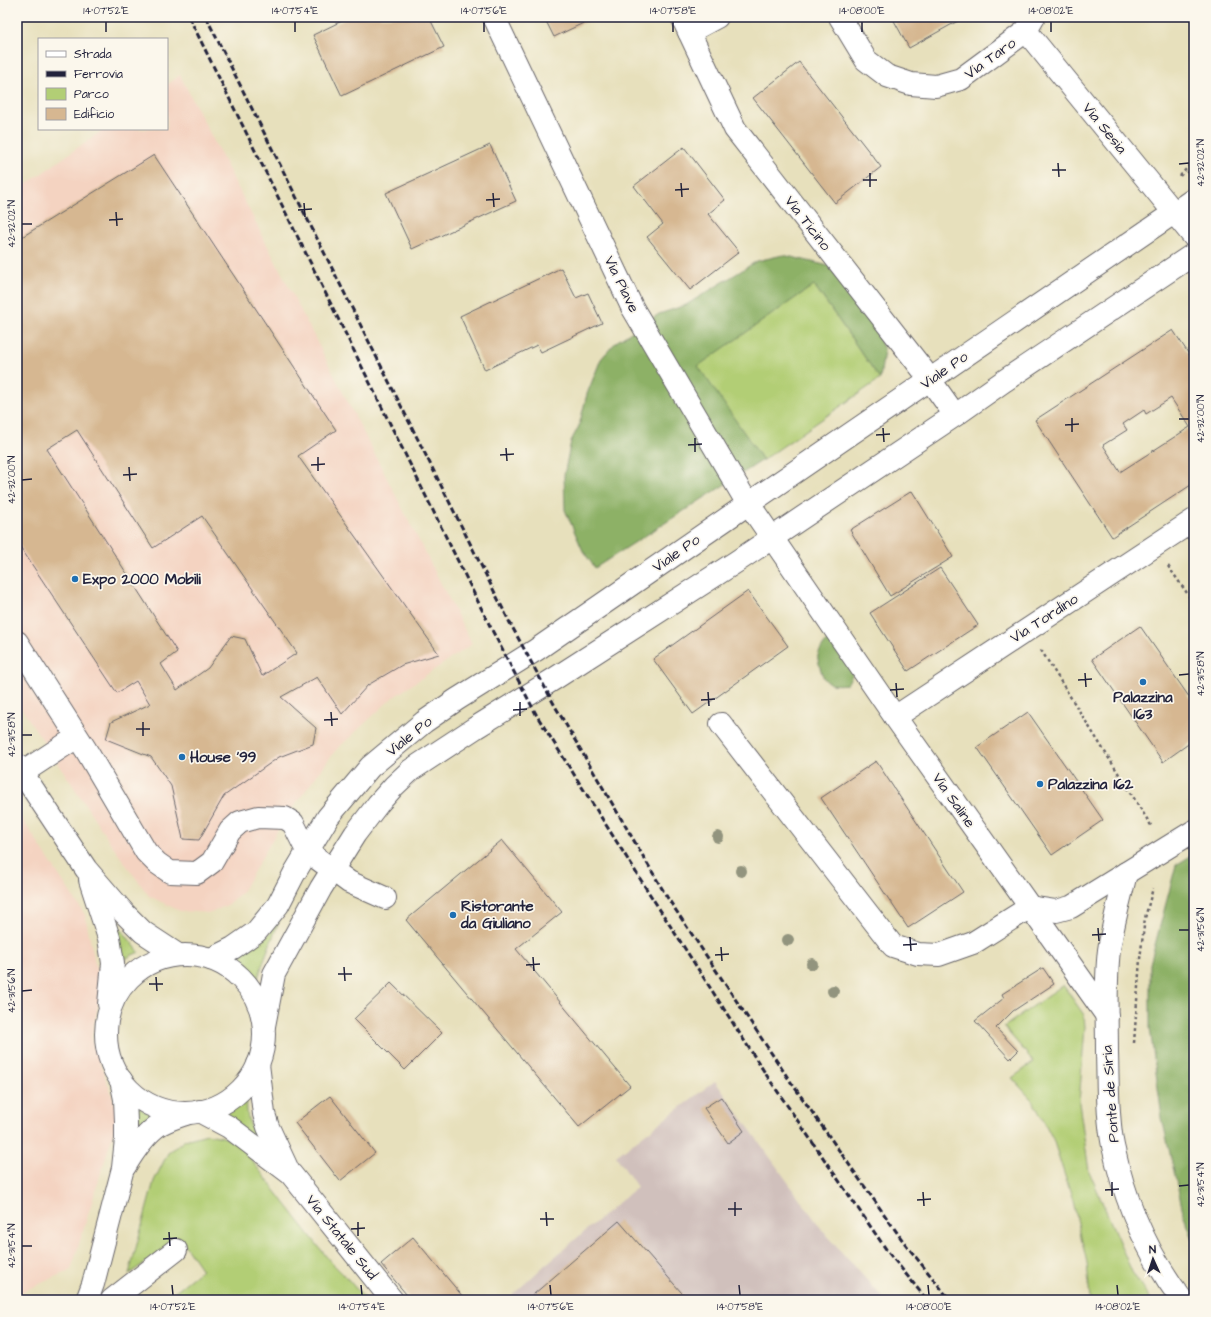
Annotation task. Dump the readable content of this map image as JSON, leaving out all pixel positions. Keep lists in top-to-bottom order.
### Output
{
  "streets": {
    "street": [
      "Via Taro",
      "Via Sesia",
      "Via Ticino",
      "Via Piave",
      "Viale Po",
      "Via Tordino",
      "Via Saline",
      "Ponte de Siria",
      "Via Statale Sud"
    ]
  },
  "crossings": [
    ["Via Taro", "Via Sesia"],
    ["Via Sesia", "Viale Po"],
    ["Via Ticino", "Viale Po"],
    ["Via Piave", "Viale Po"],
    ["Via Piave", "Via Saline"],
    ["Viale Po", "Via Saline"],
    ["Via Tordino", "Via Saline"]
  ],
  "places": [
    "Expo 2000 Mobili",
    "Palazzina 163",
    "House '99",
    "Palazzina 162",
    "Ristorante da Giuliano"
  ],
  "legend": [
    "Strada",
    "Ferrovia",
    "Parco",
    "Edificio"
  ],
  "north": "top",
  "coordinates": [
    "14°07'52\"E",
    "14°07'54\"E",
    "14°07'56\"E",
    "14°07'58\"E",
    "14°08'00\"E",
    "14°08'02\"E",
    "42°32'02\"N",
    "42°32'00\"N",
    "42°31'58\"N",
    "42°31'56\"N",
    "42°31'54\"N"
  ]
}
